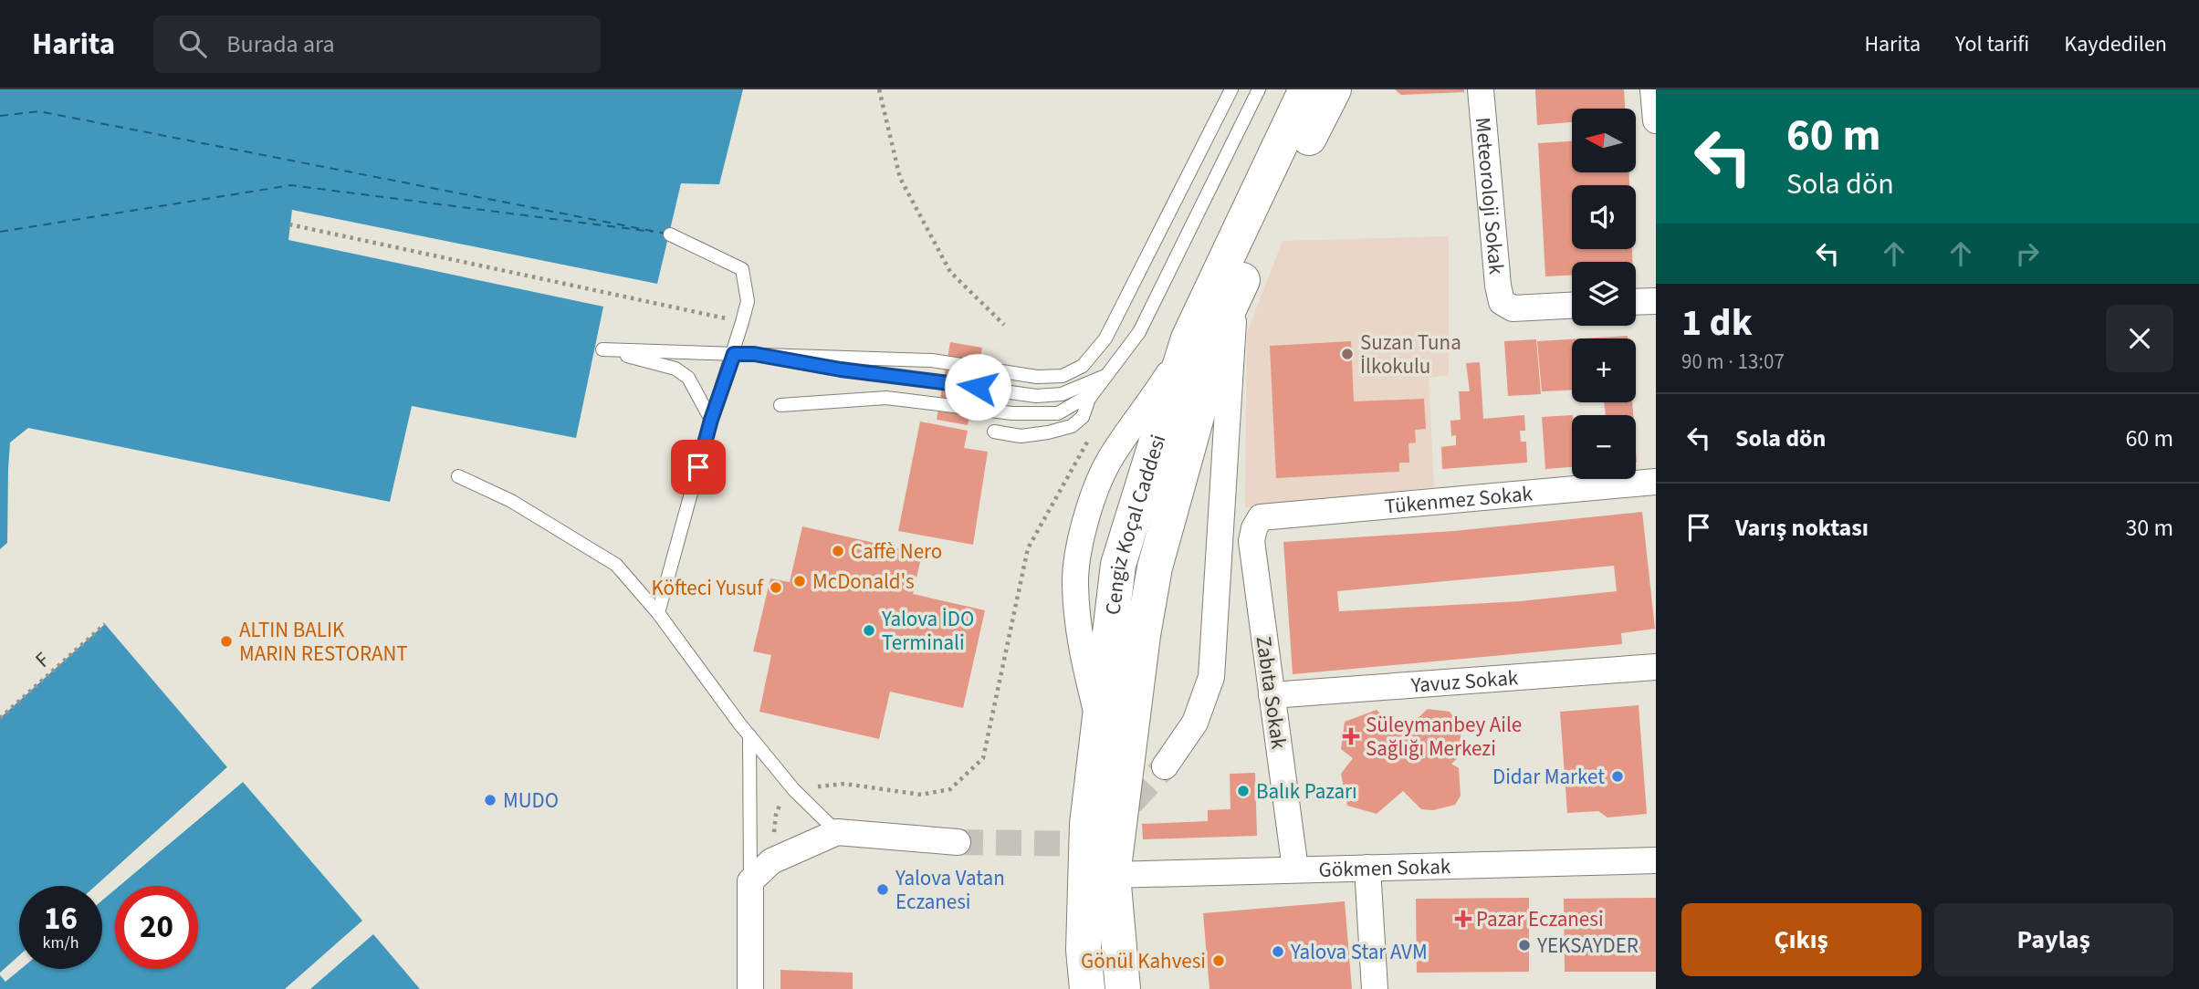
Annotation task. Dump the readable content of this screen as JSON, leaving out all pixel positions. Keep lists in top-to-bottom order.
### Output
{
  "streets": {
    "street": [
      "Meteoroloji Sokak",
      "Tükenmez Sokak",
      "Cengiz Koçal Caddesi",
      "Yavuz Sokak",
      "Zabıta Sokak",
      "Gökmen Sokak"
    ],
    "path": ["F"]
  },
  "crossings": [
    ["Tükenmez Sokak", "Zabıta Sokak"],
    ["Cengiz Koçal Caddesi", "Gökmen Sokak"],
    ["Yavuz Sokak", "Zabıta Sokak"],
    ["Zabıta Sokak", "Gökmen Sokak"]
  ],
  "places": {
    "other": [
      "Suzan Tuna İlkokulu",
      "Caffè Nero",
      "McDonald's",
      "Köfteci Yusuf",
      "Yalova İDO Terminali",
      "ALTIN BALIK MARIN RESTORANT",
      "Didar Market",
      "Balık Pazarı",
      "MUDO",
      "Yalova Vatan Eczanesi",
      "YEKSAYDER",
      "Yalova Star AVM",
      "Gönül Kahvesi"
    ],
    "health": ["Süleymanbey Aile Sağlığı Merkezi", "Pazar Eczanesi"]
  },
  "north": "left",
  "page": {
    "header": "Harita",
    "search": "Burada ara",
    "nav": ["Harita", "Yol tarifi", "Kaydedilen"],
    "turn": ["60 m", "Sola dön"],
    "map_buttons": ["+", "−"],
    "heading": ["1 dk", "90 m · 13:07"],
    "list": [
      {
        "name": "Sola dön",
        "value": "60 m"
      },
      {
        "name": "Varış noktası",
        "value": "30 m"
      }
    ],
    "speed": "16 km/h",
    "limit": "20",
    "buttons": ["Çıkış", "Paylaş"]
  }
}
